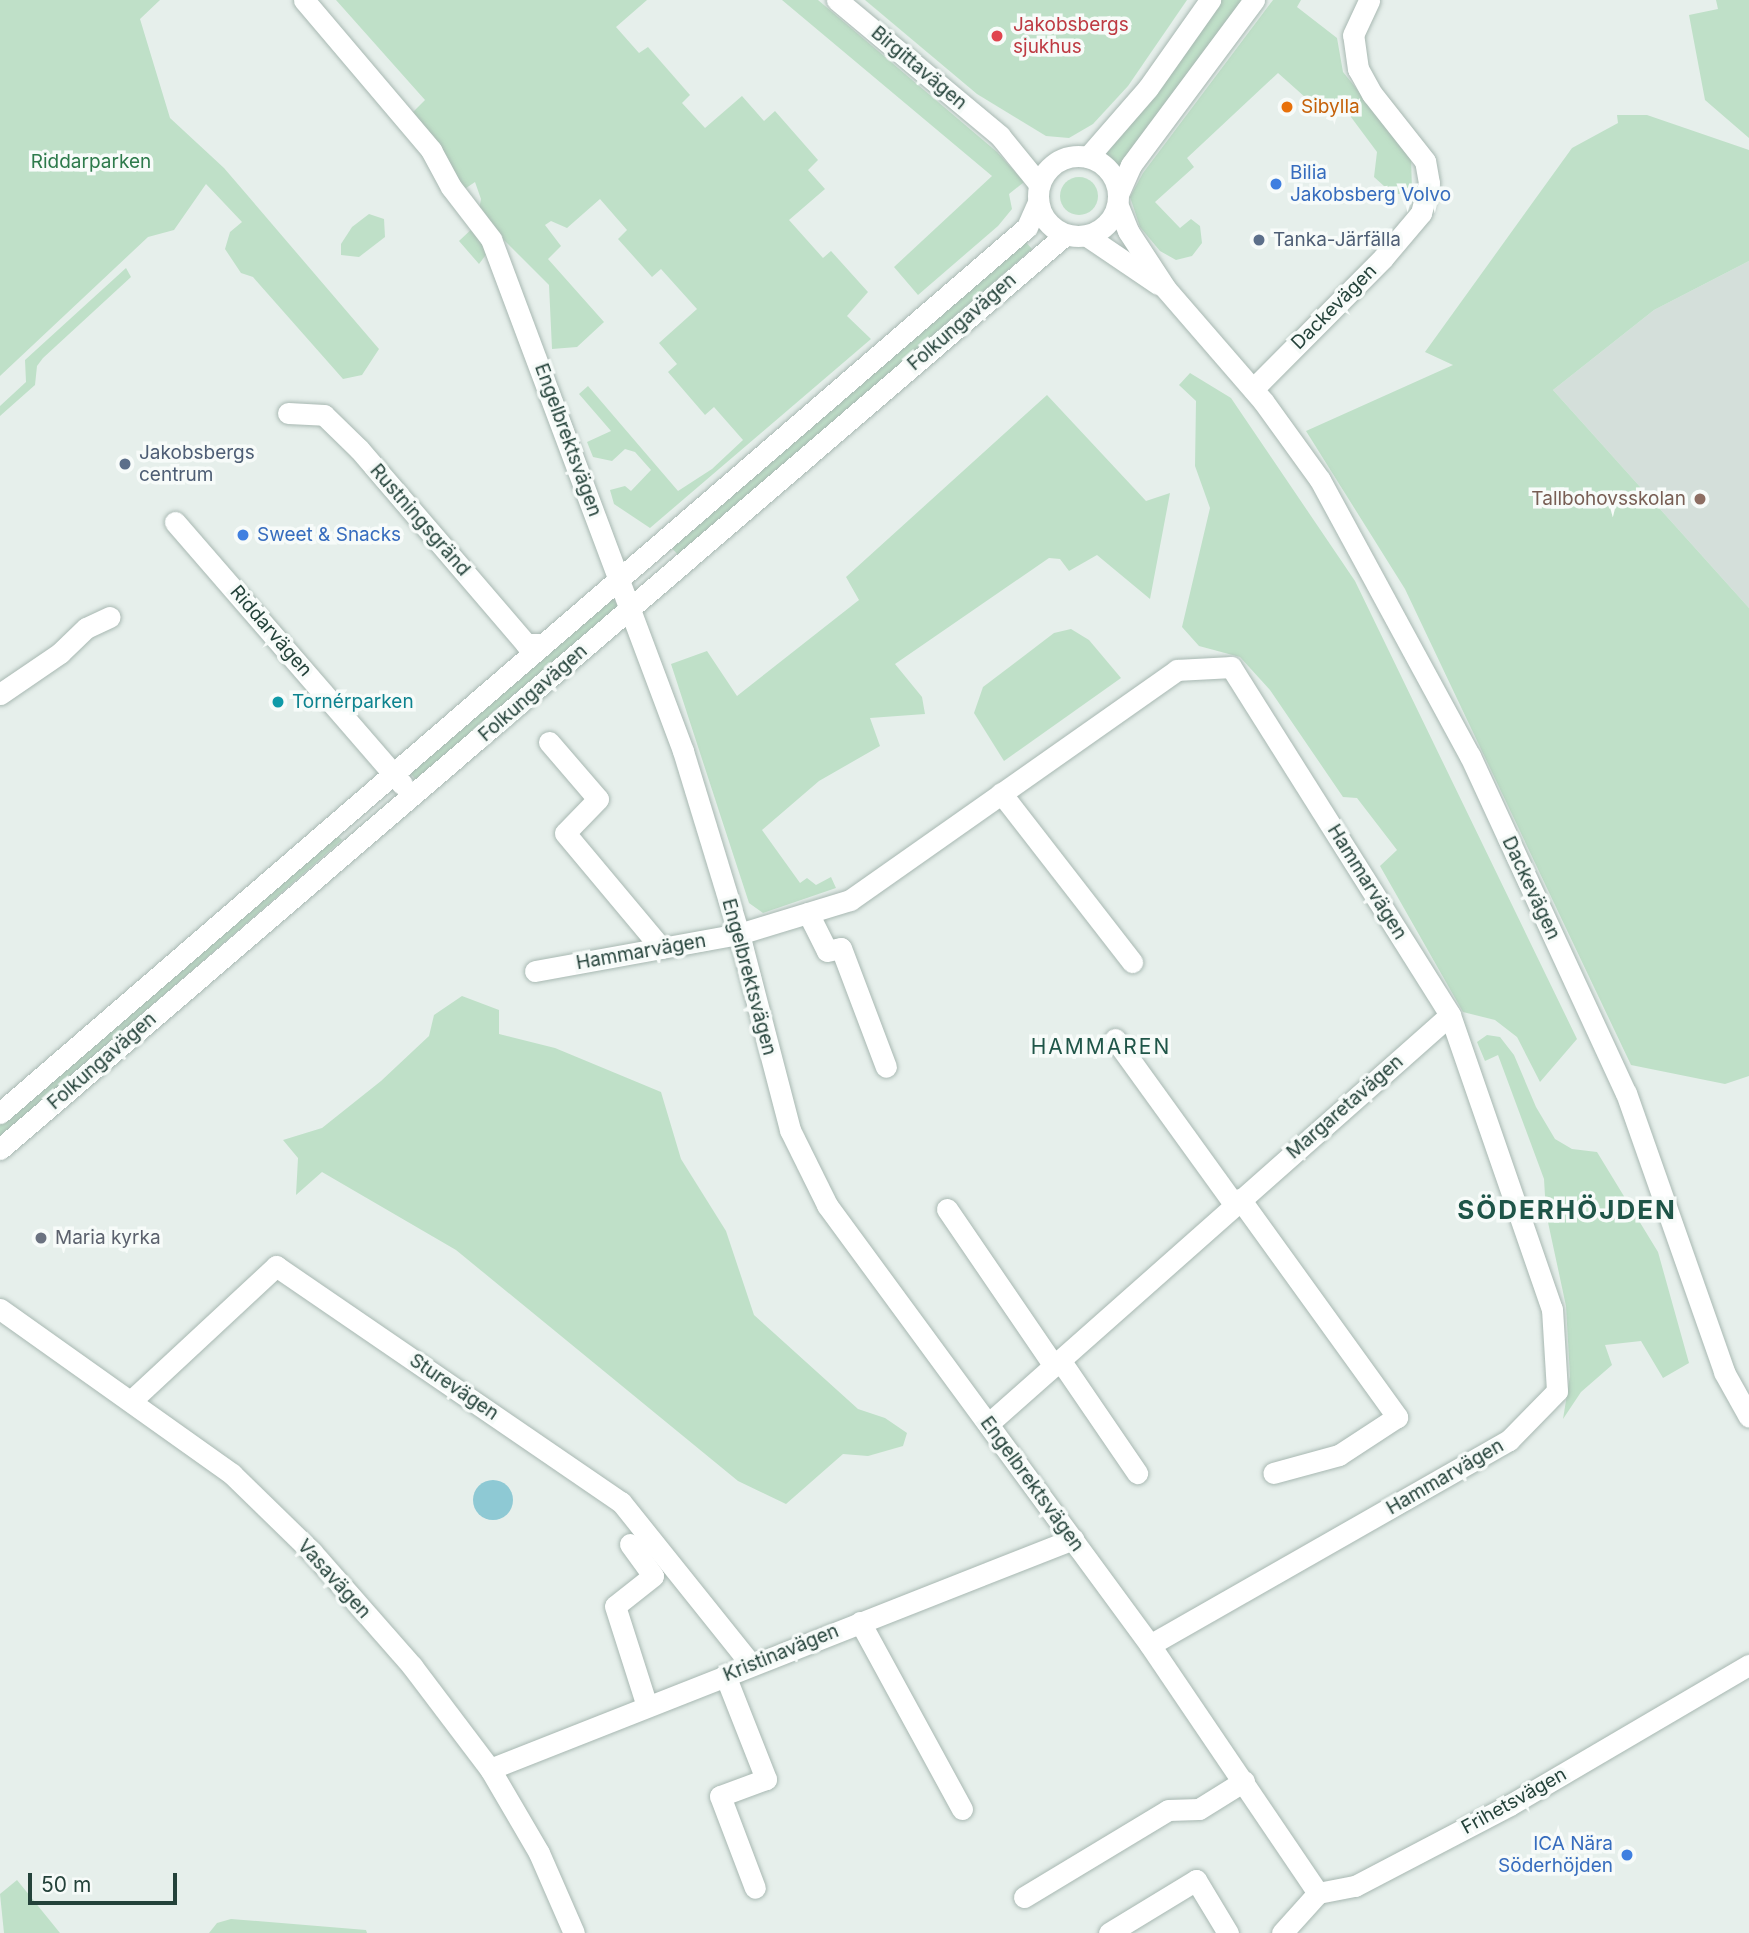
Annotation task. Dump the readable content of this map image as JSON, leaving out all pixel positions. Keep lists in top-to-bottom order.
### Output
{
  "streets": {
    "street": [
      "Birgittavägen",
      "Dackevägen",
      "Folkungavägen",
      "Engelbrektsvägen",
      "Rustningsgränd",
      "Riddarvägen",
      "Hammarvägen",
      "Margaretavägen",
      "Sturevägen",
      "Vasavägen",
      "Kristinavägen",
      "Frihetsvägen"
    ]
  },
  "crossings": [
    ["Birgittavägen", "Dackevägen"],
    ["Birgittavägen", "Folkungavägen"],
    ["Dackevägen", "Folkungavägen"],
    ["Folkungavägen", "Engelbrektsvägen"],
    ["Folkungavägen", "Rustningsgränd"],
    ["Folkungavägen", "Riddarvägen"],
    ["Engelbrektsvägen", "Hammarvägen"],
    ["Engelbrektsvägen", "Margaretavägen"],
    ["Engelbrektsvägen", "Kristinavägen"],
    ["Engelbrektsvägen", "Frihetsvägen"],
    ["Hammarvägen", "Margaretavägen"],
    ["Sturevägen", "Vasavägen"],
    ["Sturevägen", "Kristinavägen"],
    ["Vasavägen", "Kristinavägen"]
  ],
  "districts": ["HAMMAREN", "SÖDERHÖJDEN"],
  "parks": ["Riddarparken"],
  "places": [
    "Jakobsbergs sjukhus",
    "Sibylla",
    "Bilia Jakobsberg Volvo",
    "Tanka-Järfälla",
    "Jakobsbergs centrum",
    "Tallbohovsskolan",
    "Sweet & Snacks",
    "Tornérparken",
    "Maria kyrka",
    "ICA Nära Söderhöjden"
  ],
  "scale_bar": "50 m"
}
